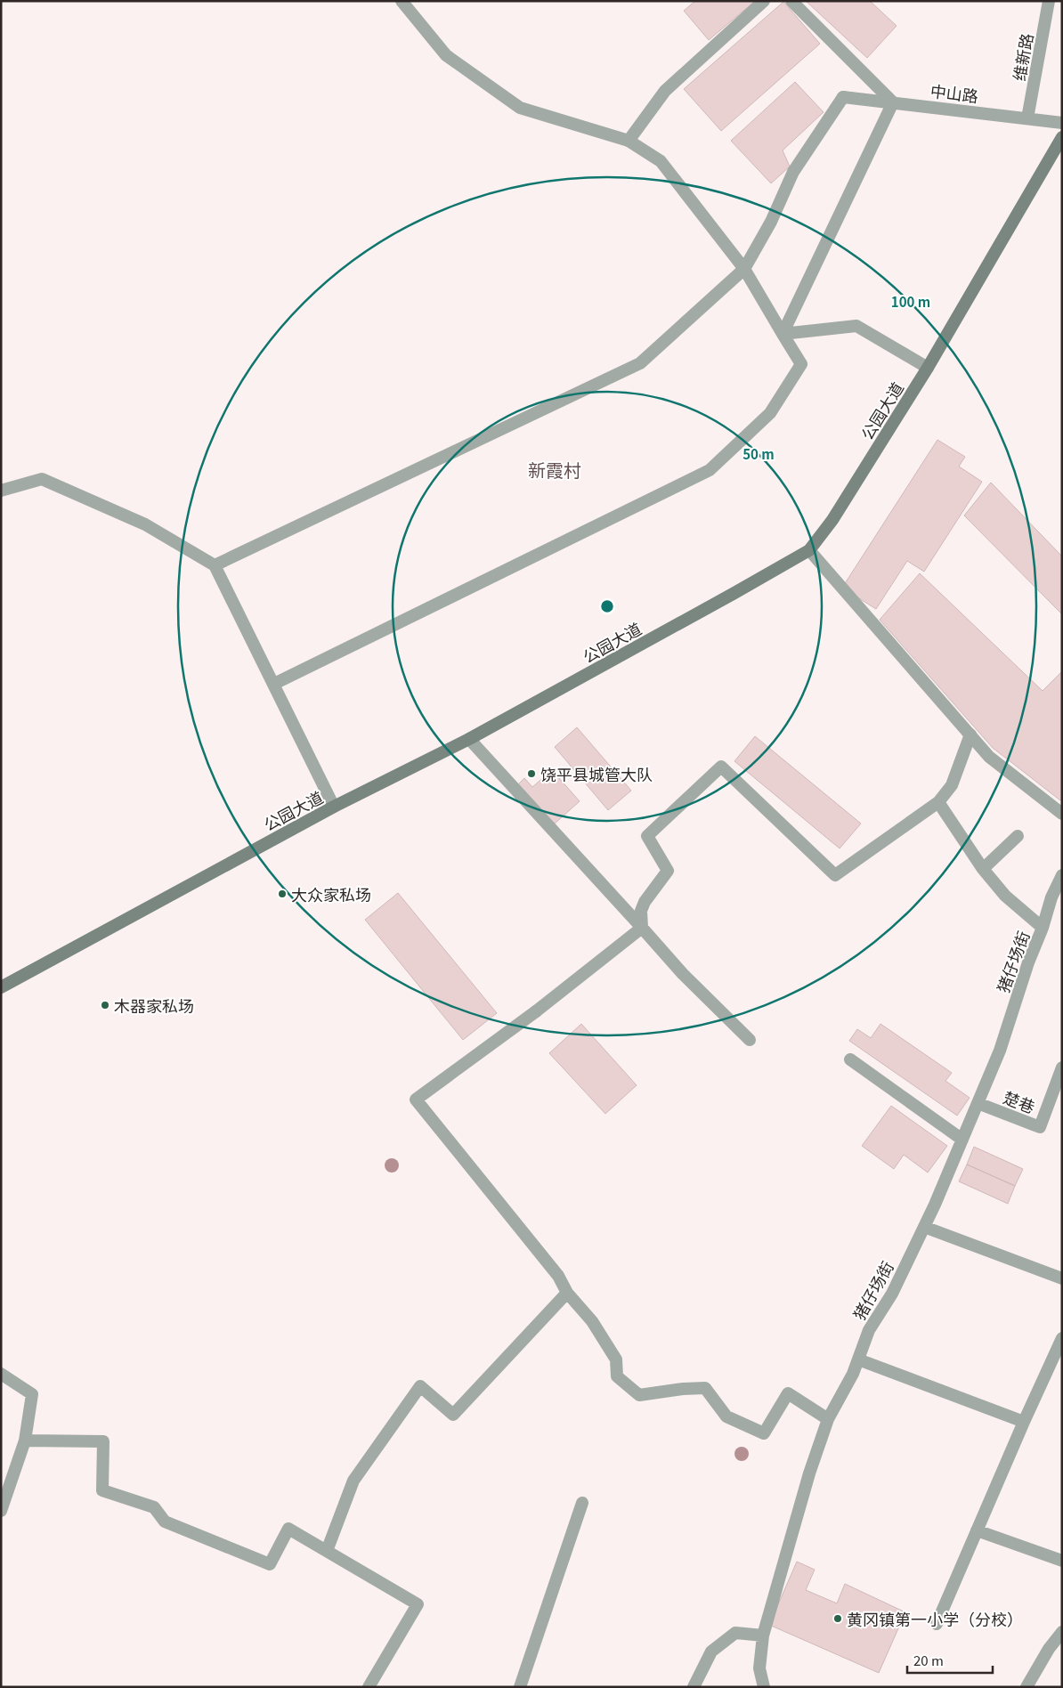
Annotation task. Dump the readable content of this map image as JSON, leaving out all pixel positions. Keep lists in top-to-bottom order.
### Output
{
  "streets": {
    "main road": ["公园大道"],
    "street": [
      "维新路",
      "中山路",
      "猪仔场街",
      "楚巷"
    ]
  },
  "crossings": [
    ["维新路", "中山路"],
    ["猪仔场街", "楚巷"]
  ],
  "districts": ["新霞村"],
  "places": [
    "饶平县城管大队",
    "大众家私场",
    "木器家私场",
    "黄冈镇第一小学（分校）"
  ],
  "scale_bar": "20 m",
  "rings": ["100 m", "50 m"]
}
